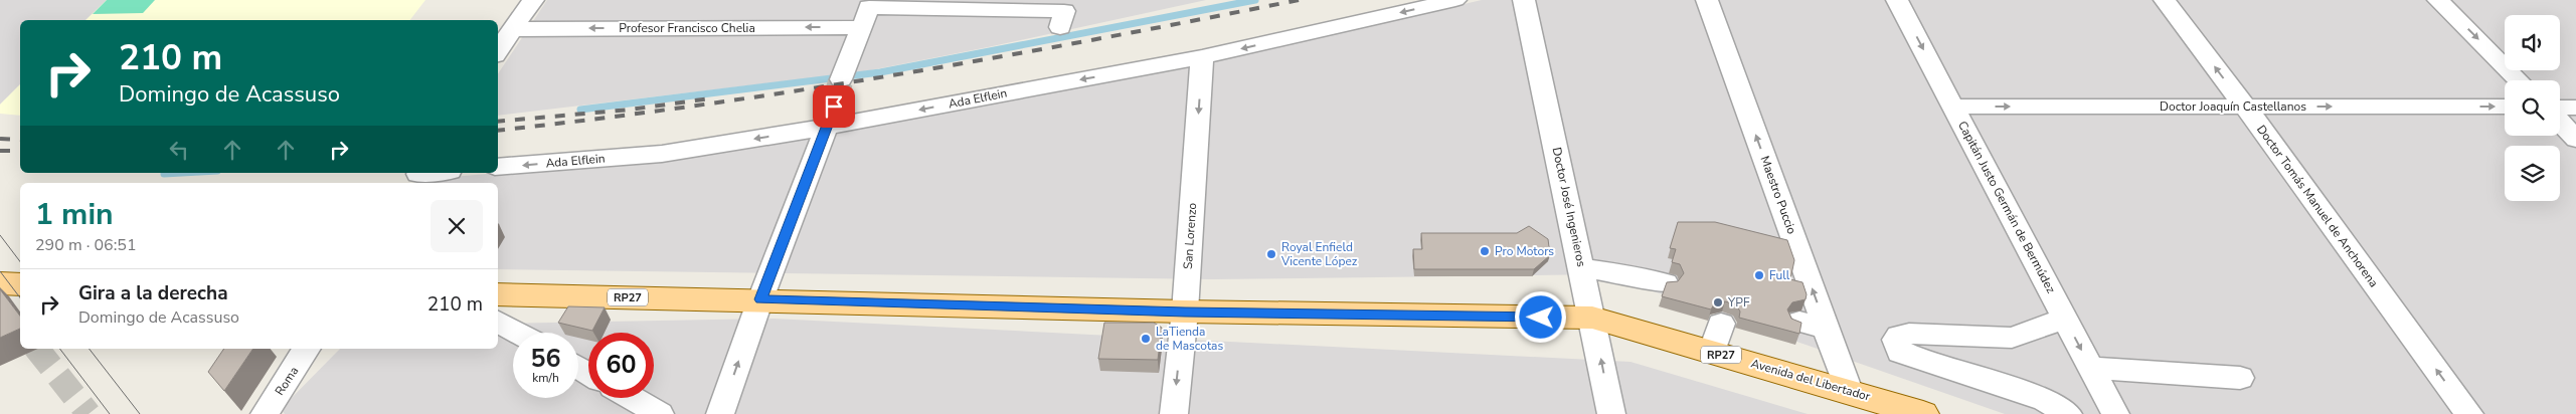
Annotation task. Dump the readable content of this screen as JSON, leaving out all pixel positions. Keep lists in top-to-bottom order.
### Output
{
  "streets": {
    "main road": ["RP27", "Avenida del Libertador"],
    "street": [
      "Profesor Francisco Chelia",
      "Ada Elflein",
      "Doctor Joaquín Castellanos",
      "Maestro Puccio",
      "Doctor Tomás Manuel de Anchorena",
      "Doctor José Ingenieros",
      "Capitán Justo Germán de Bermúdez",
      "San Lorenzo",
      "Roma"
    ]
  },
  "crossings": [
    ["Ada Elflein", "San Lorenzo"],
    ["Doctor Joaquín Castellanos", "Doctor Tomás Manuel de Anchorena"],
    ["Doctor Joaquín Castellanos", "Capitán Justo Germán de Bermúdez"],
    ["Maestro Puccio", "Avenida del Libertador"],
    ["Doctor José Ingenieros", "Avenida del Libertador"],
    ["San Lorenzo", "Avenida del Libertador"]
  ],
  "one_way": [
    "Profesor Francisco Chelia",
    "Ada Elflein",
    "Doctor Joaquín Castellanos",
    "Maestro Puccio",
    "Doctor Tomás Manuel de Anchorena",
    "Capitán Justo Germán de Bermúdez",
    "San Lorenzo"
  ],
  "places": [
    "Pro Motors",
    "Royal Enfield Vicente López",
    "Full",
    "YPF",
    "LaTienda de Mascotas"
  ],
  "page": {
    "turn": ["210 m", "Domingo de Acassuso"],
    "heading": ["1 min", "290 m · 06:51"],
    "list": [
      {
        "name": "Gira a la derecha",
        "note": "Domingo de Acassuso",
        "value": "210 m"
      }
    ],
    "speed": "56 km/h",
    "limit": "60"
  }
}
